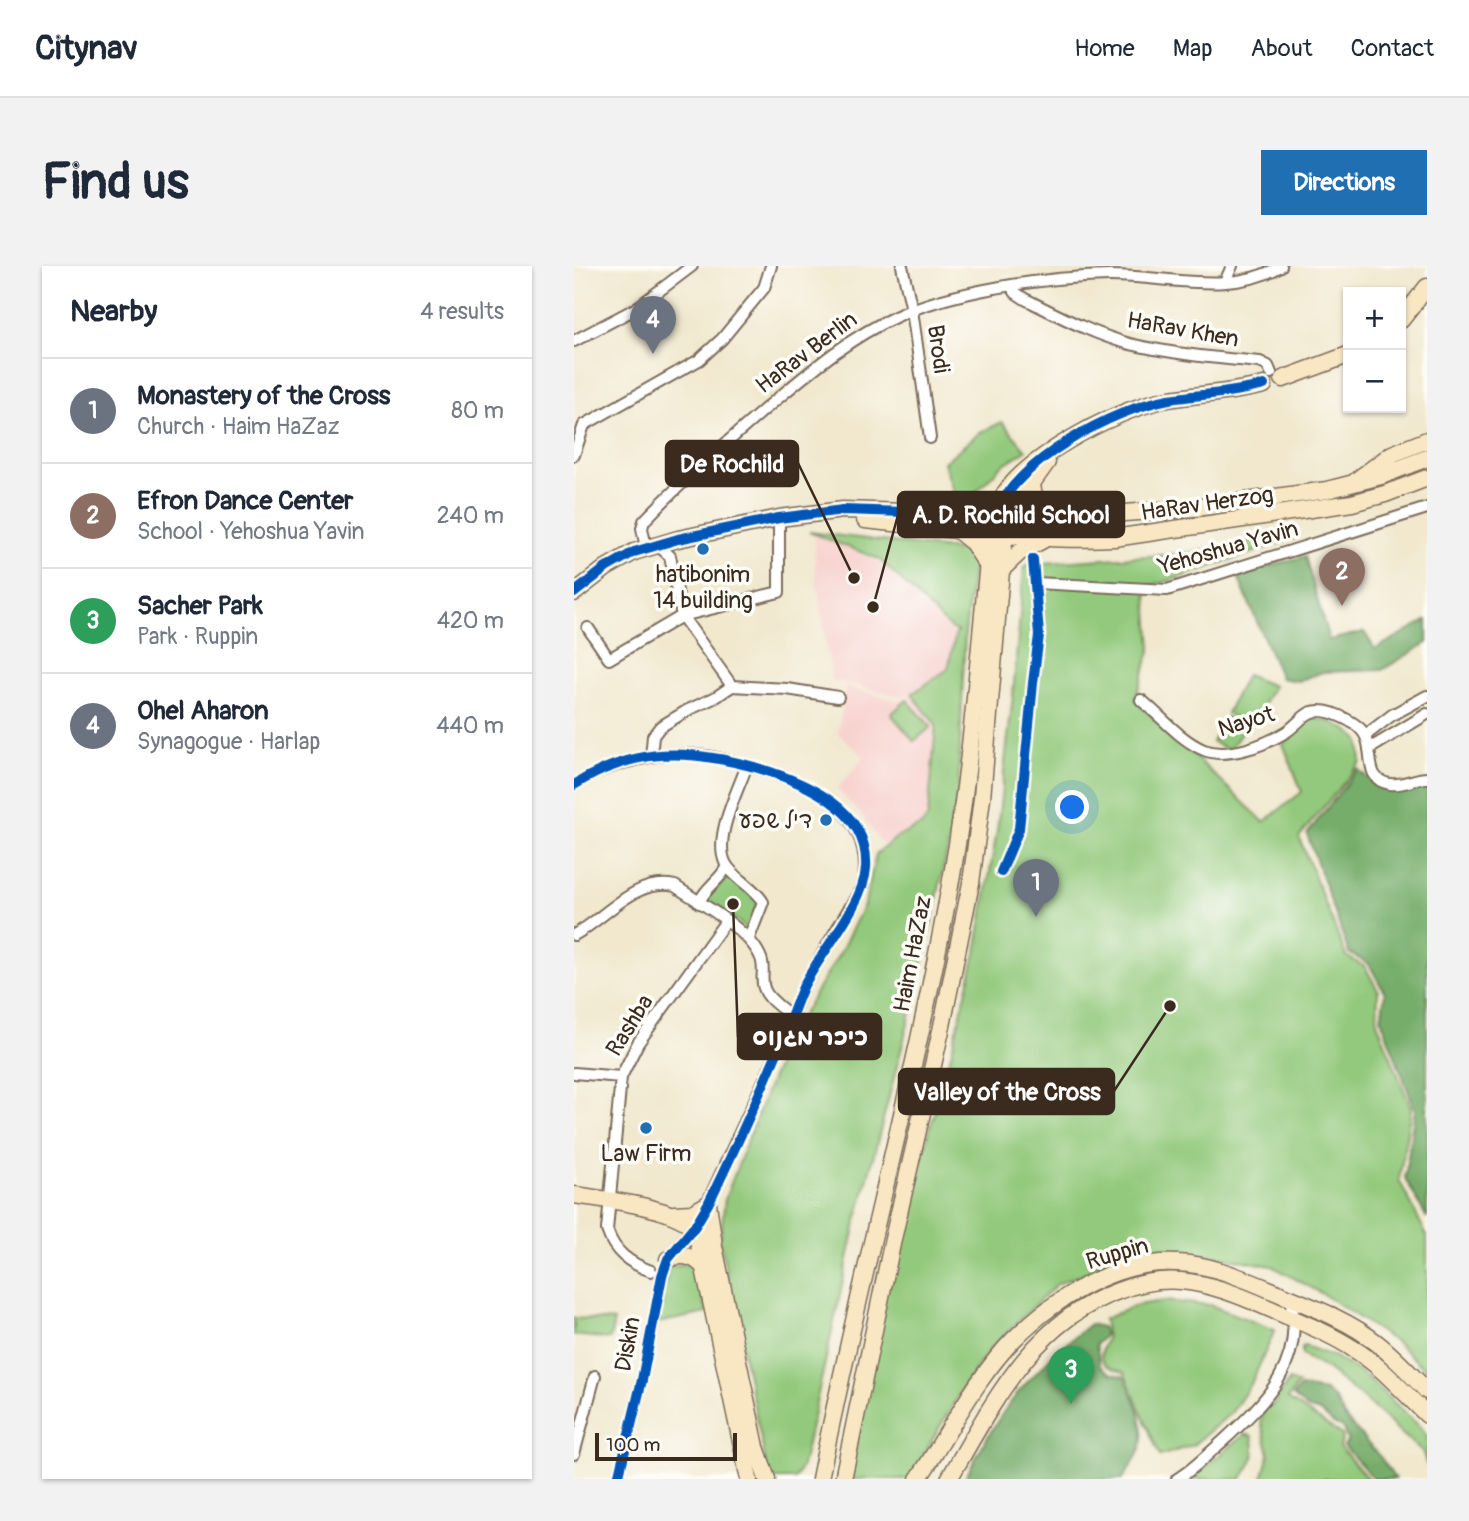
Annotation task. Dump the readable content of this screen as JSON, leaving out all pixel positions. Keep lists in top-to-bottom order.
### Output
{
  "streets": {
    "street": [
      "HaRav Khen",
      "Brodi",
      "HaRav Berlin",
      "HaRav Herzog",
      "Yehoshua Yavin",
      "Nayot",
      "Haim HaZaz",
      "Rashba",
      "Ruppin",
      "Diskin"
    ]
  },
  "crossings": [
    ["HaRav Khen", "HaRav Berlin"],
    ["Brodi", "HaRav Berlin"],
    ["HaRav Berlin", "HaRav Herzog"],
    ["HaRav Herzog", "Haim HaZaz"]
  ],
  "places": [
    "hatibonim 14 building",
    "De Rochild",
    "A. D. Rochild School",
    "דיל שפע",
    "כיכר מגנוס",
    "Valley of the Cross",
    "Law Firm"
  ],
  "scale_bar": "100 m",
  "page": {
    "header": "Citynav",
    "nav": [
      "Home",
      "Map",
      "About",
      "Contact"
    ],
    "buttons": "Directions",
    "title": "Find us",
    "heading": ["Nearby", "4 results"],
    "map_buttons": ["+", "−"],
    "pins": [
      "4",
      "2",
      "1",
      "3"
    ],
    "list": [
      {
        "mark": "1",
        "name": "Monastery of the Cross",
        "note": "Church · Haim HaZaz",
        "value": "80 m"
      },
      {
        "mark": "2",
        "name": "Efron Dance Center",
        "note": "School · Yehoshua Yavin",
        "value": "240 m"
      },
      {
        "mark": "3",
        "name": "Sacher Park",
        "note": "Park · Ruppin",
        "value": "420 m"
      },
      {
        "mark": "4",
        "name": "Ohel Aharon",
        "note": "Synagogue · Harlap",
        "value": "440 m"
      }
    ],
    "scale": "100 m"
  }
}
